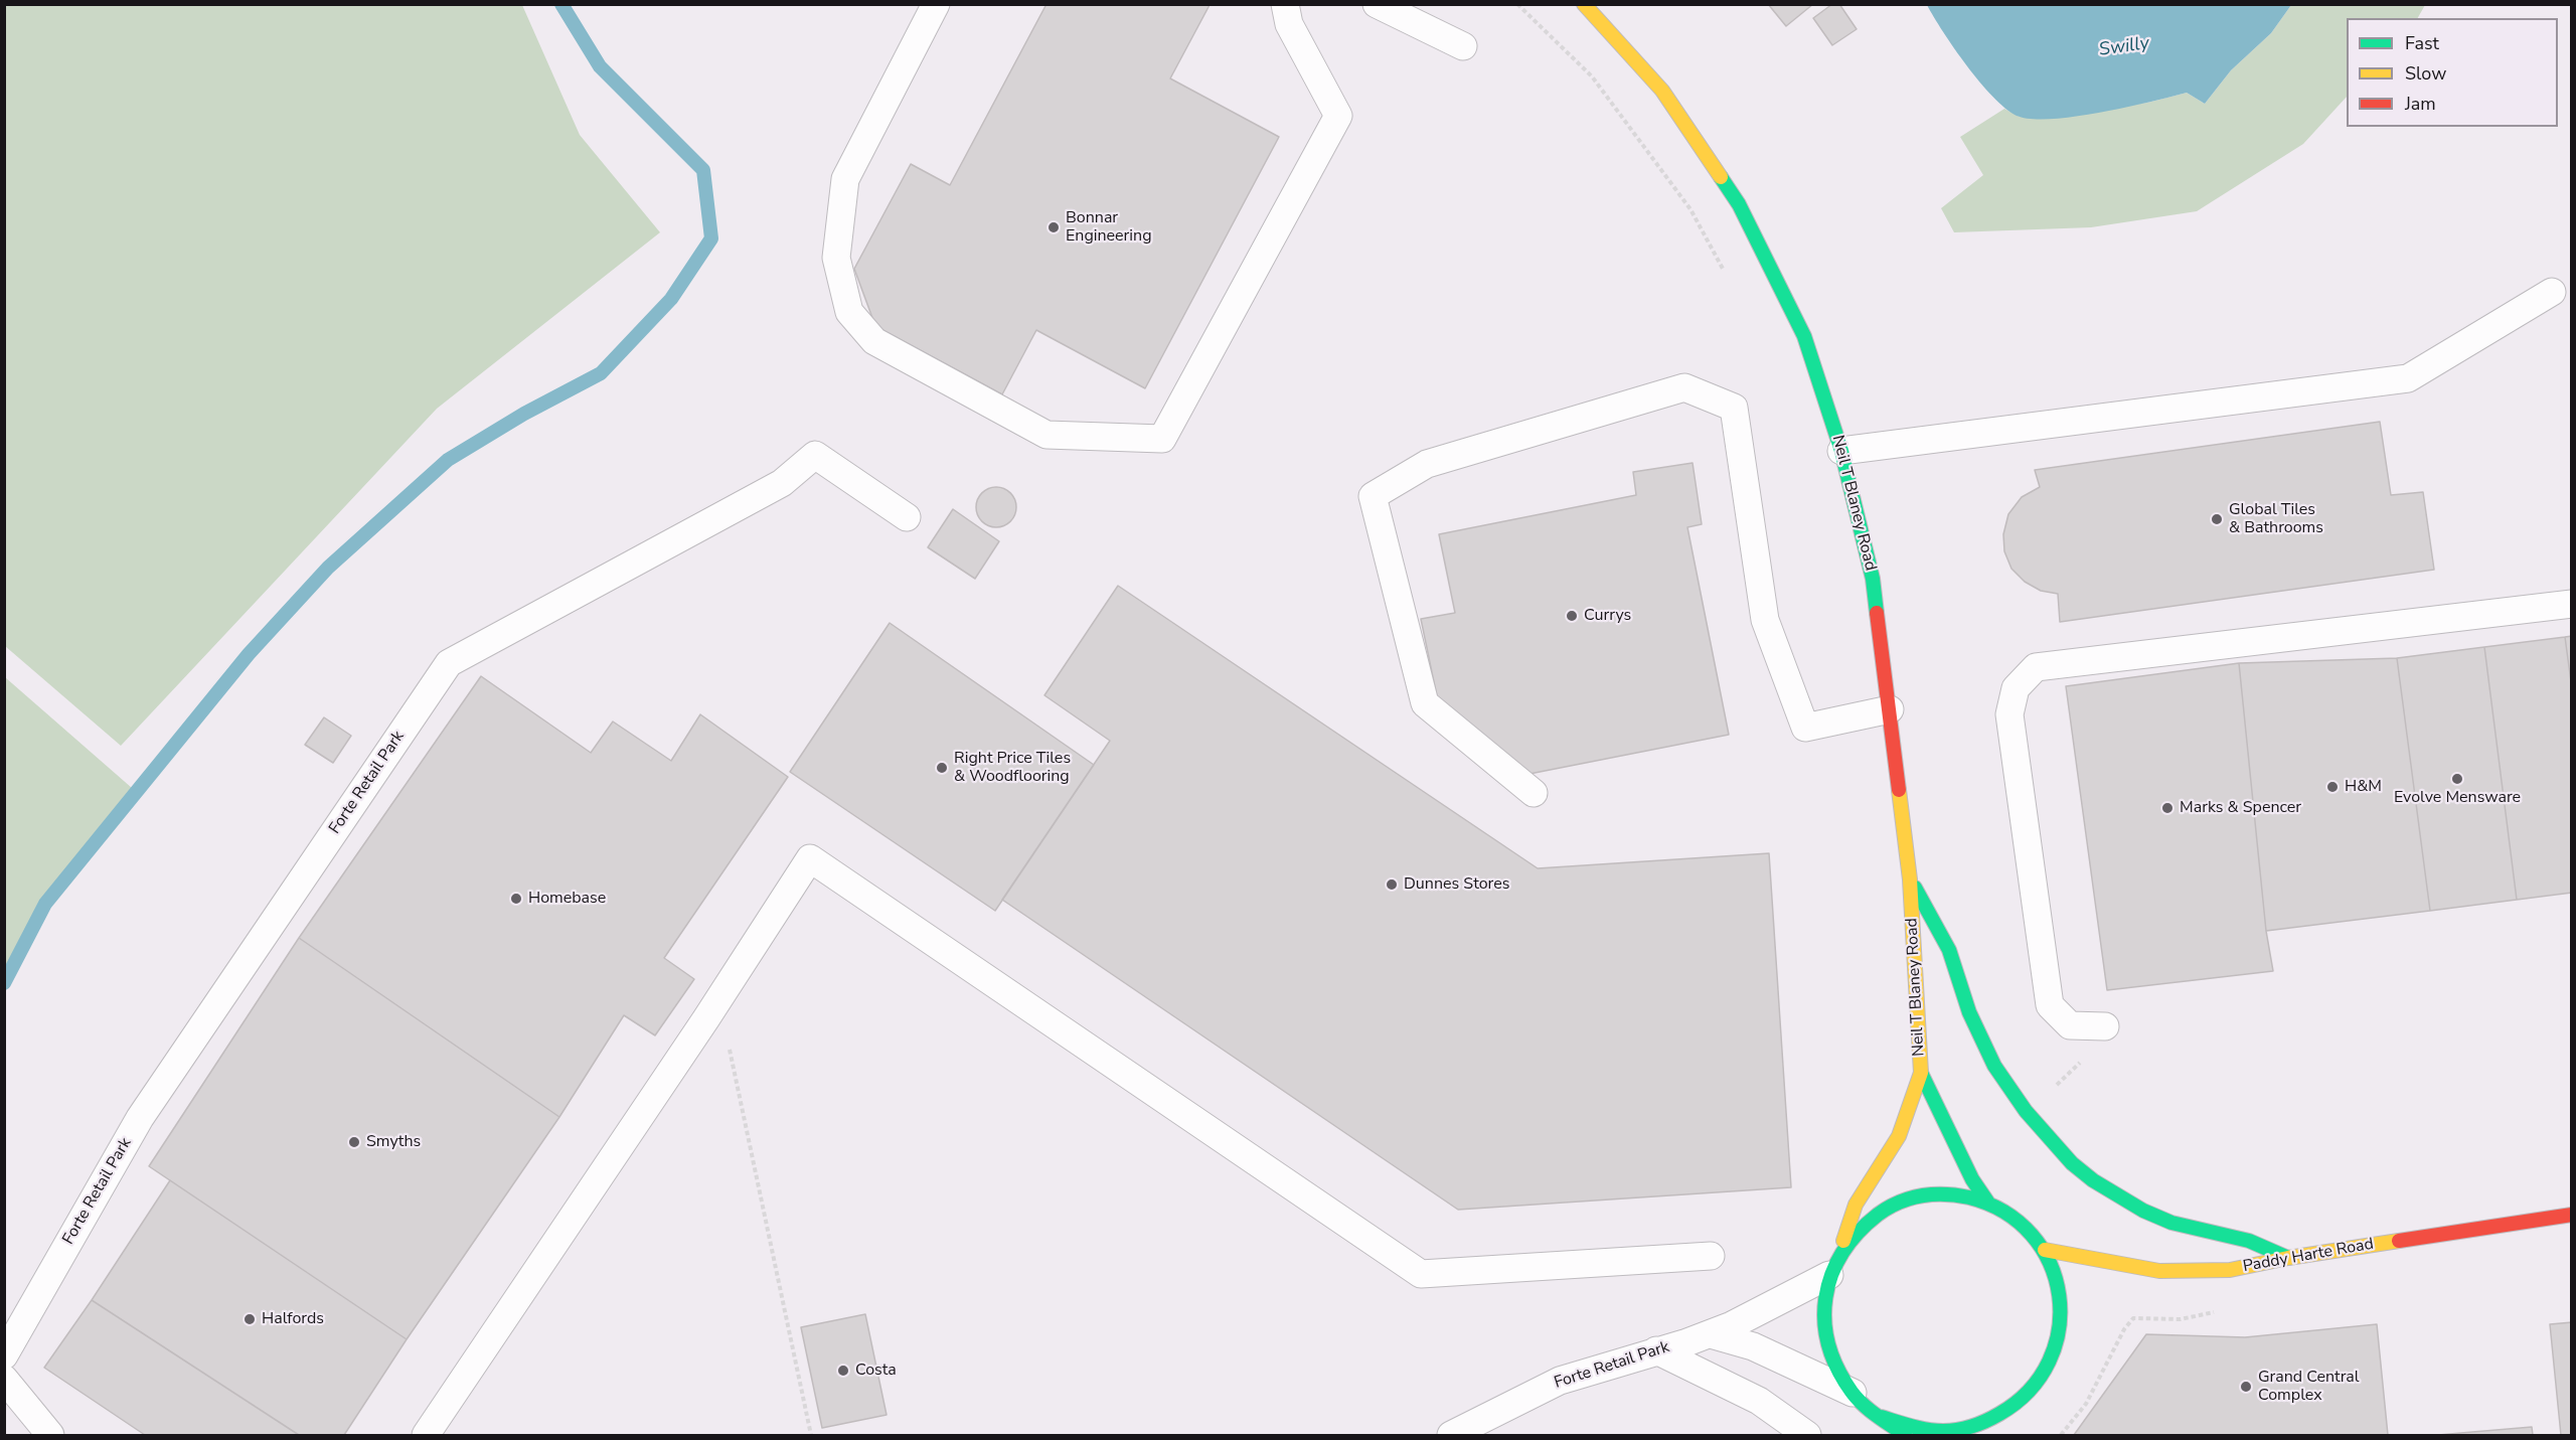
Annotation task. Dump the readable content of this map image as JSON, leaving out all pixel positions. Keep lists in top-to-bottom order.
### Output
{
  "streets": {
    "main road": ["Neil T Blaney Road", "Paddy Harte Road"],
    "lane": ["Forte Retail Park"]
  },
  "water": ["Swilly"],
  "places": [
    "Bonnar Engineering",
    "Global Tiles & Bathrooms",
    "Currys",
    "Right Price Tiles & Woodflooring",
    "Evolve Mensware",
    "H&M",
    "Marks & Spencer",
    "Dunnes Stores",
    "Homebase",
    "Smyths",
    "Halfords",
    "Costa",
    "Grand Central Complex"
  ],
  "legend": ["Fast", "Slow", "Jam"]
}
